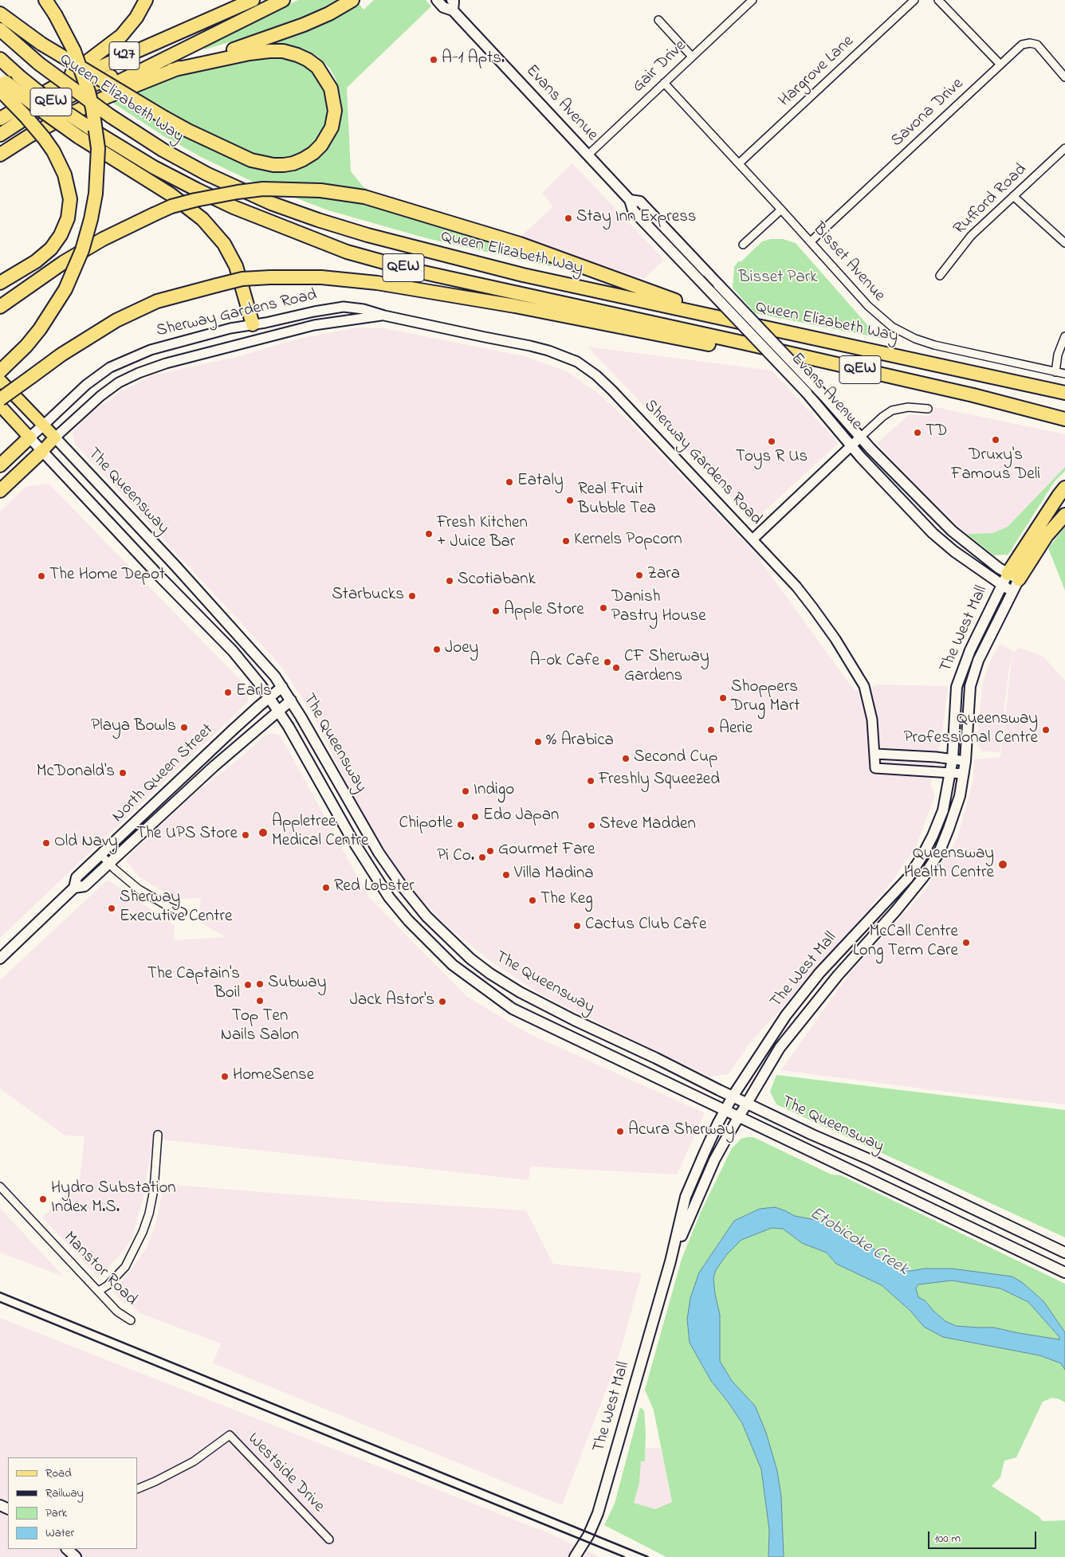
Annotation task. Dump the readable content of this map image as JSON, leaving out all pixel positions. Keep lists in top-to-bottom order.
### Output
{
  "streets": {
    "highway": ["427", "Queen Elizabeth Way", "QEW"],
    "main road": [
      "Evans Avenue",
      "Sherway Gardens Road",
      "The Queensway",
      "The West Mall",
      "North Queen Street"
    ],
    "street": [
      "Gair Drive",
      "Hargrove Lane",
      "Savona Drive",
      "Rufford Road",
      "Bisset Avenue",
      "Manstor Road",
      "Westside Drive"
    ]
  },
  "crossings": [
    ["Gair Drive", "Evans Avenue"],
    ["Gair Drive", "Bisset Avenue"],
    ["Hargrove Lane", "Bisset Avenue"],
    ["Evans Avenue", "The West Mall"],
    ["Savona Drive", "Bisset Avenue"],
    ["Sherway Gardens Road", "The Queensway"],
    ["Sherway Gardens Road", "The West Mall"],
    ["The Queensway", "The West Mall"],
    ["The Queensway", "North Queen Street"]
  ],
  "water": ["Etobicoke Creek"],
  "parks": ["Bisset Park"],
  "places": [
    "A-1 Apts.",
    "Stay Inn Express",
    "TD",
    "Druxy's Famous Deli",
    "Toys R Us",
    "Eataly",
    "Real Fruit Bubble Tea",
    "Fresh Kitchen + Juice Bar",
    "Kernels Popcorn",
    "Zara",
    "The Home Depot",
    "Scotiabank",
    "Starbucks",
    "Danish Pastry House",
    "Apple Store",
    "Joey",
    "A-ok Cafe",
    "CF Sherway Gardens",
    "Earls",
    "Shoppers Drug Mart",
    "Playa Bowls",
    "Aerie",
    "Queensway Professional Centre",
    "% Arabica",
    "Second Cup",
    "McDonald's",
    "Freshly Squeezed",
    "Indigo",
    "Edo Japan",
    "Chipotle",
    "Steve Madden",
    "Appletree Medical Centre",
    "The UPS Store",
    "Old Navy",
    "Gourmet Fare",
    "Pi Co.",
    "Queensway Health Centre",
    "Villa Madina",
    "Red Lobster",
    "The Keg",
    "Sherway Executive Centre",
    "Cactus Club Cafe",
    "McCall Centre Long Term Care",
    "Subway",
    "The Captain's Boil",
    "Top Ten Nails Salon",
    "Jack Astor's",
    "HomeSense",
    "Acura Sherway",
    "Hydro Substation Index M.S."
  ],
  "legend": [
    "Road",
    "Railway",
    "Park",
    "Water"
  ],
  "scale_bar": "100 m"
}
